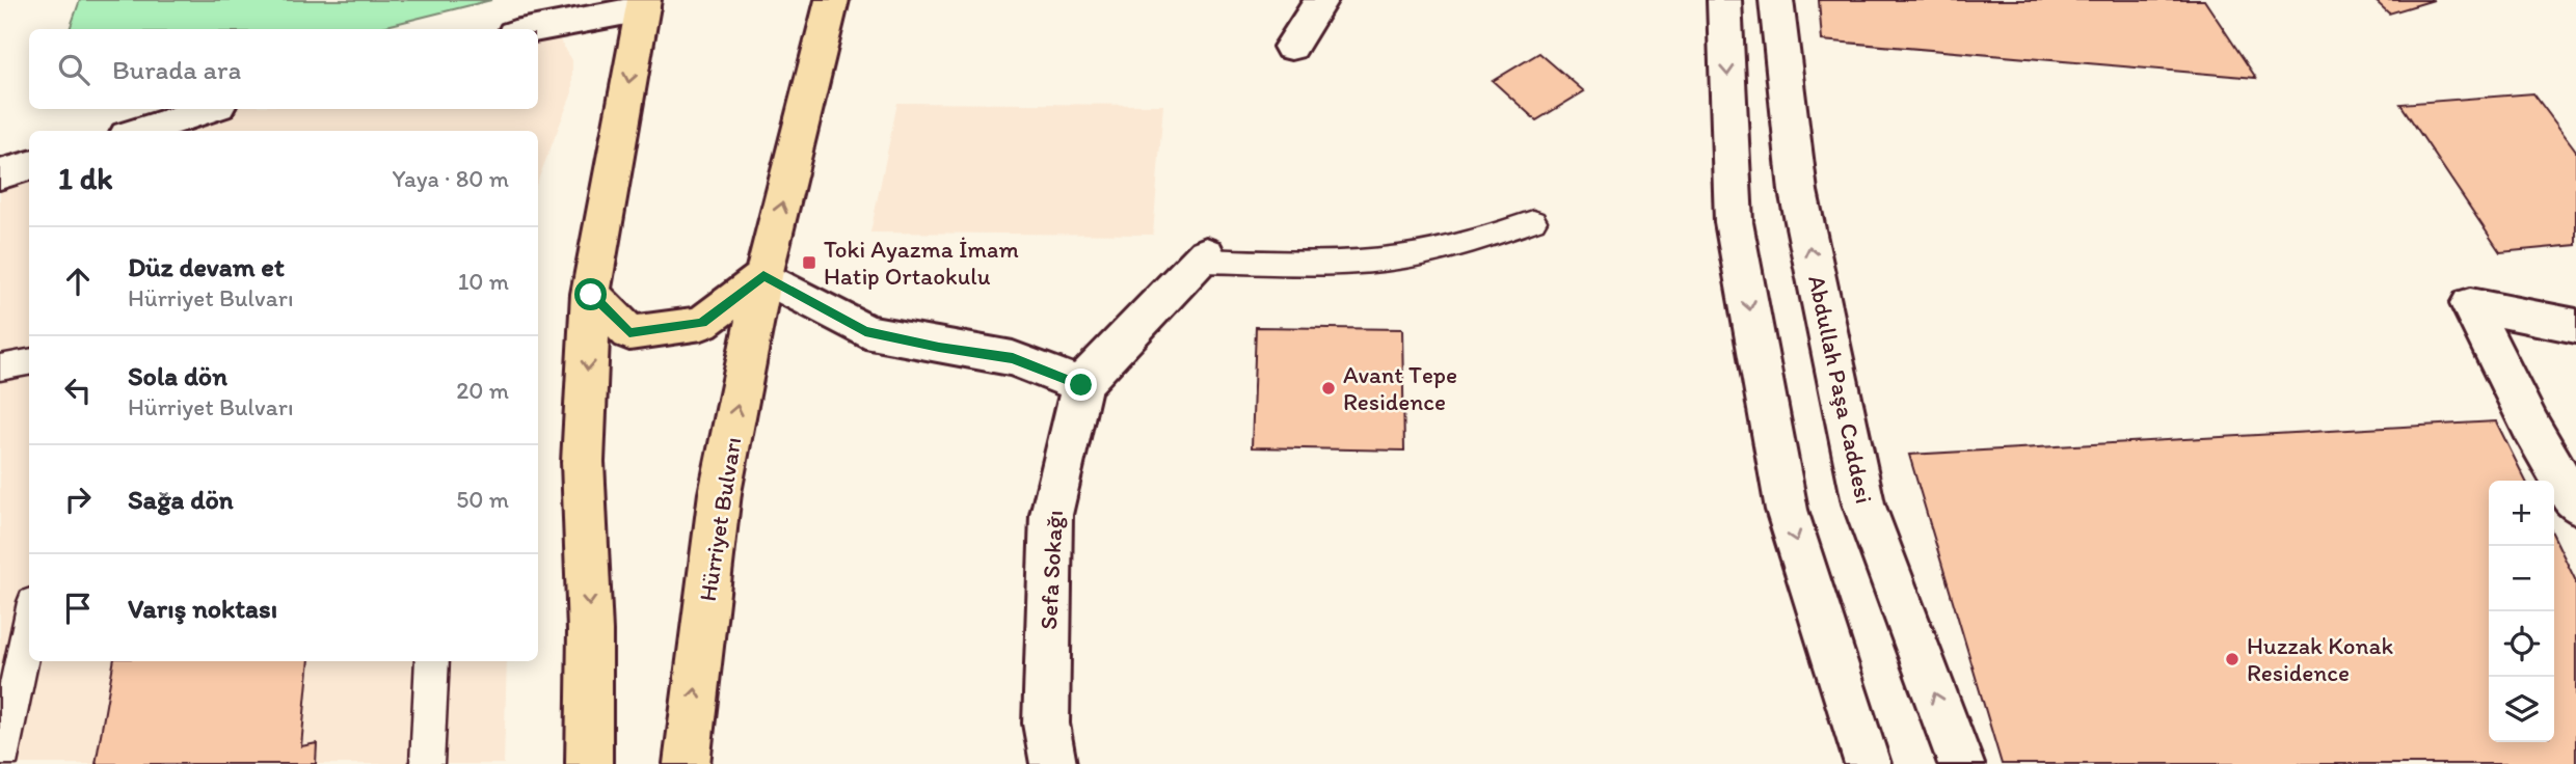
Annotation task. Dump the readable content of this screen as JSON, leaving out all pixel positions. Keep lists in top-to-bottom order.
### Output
{
  "streets": {
    "main road": ["Abdullah Paşa Caddesi", "Hürriyet Bulvarı", "Sefa Sokağı"]
  },
  "places": {
    "transit": ["Toki Ayazma İmam Hatip Ortaokulu"],
    "other": ["Avant Tepe Residence", "Huzzak Konak Residence"]
  },
  "page": {
    "search": "Burada ara",
    "heading": ["1 dk", "Yaya · 80 m"],
    "list": [
      ["Düz devam et", "Hürriyet Bulvarı", "10 m"],
      ["Sola dön", "Hürriyet Bulvarı", "20 m"],
      ["Sağa dön", "50 m"],
      "Varış noktası"
    ],
    "map_buttons": ["+", "−"]
  }
}
